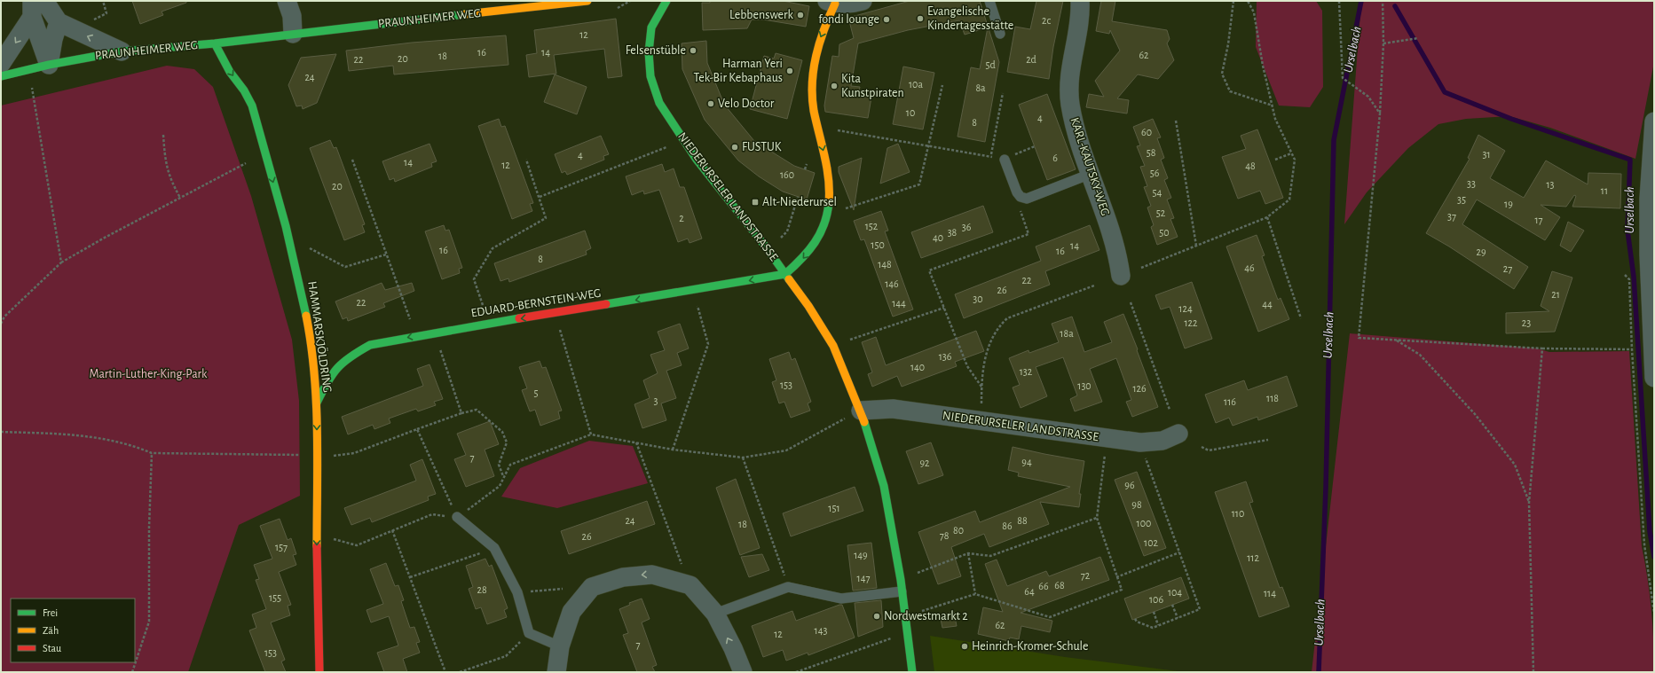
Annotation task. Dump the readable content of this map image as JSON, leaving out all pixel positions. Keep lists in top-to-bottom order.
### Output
{
  "streets": {
    "main road": [
      "PRAUNHEIMER WEG",
      "NIEDERURSELER LANDSTRASSE",
      "EDUARD-BERNSTEIN-WEG",
      "HAMMARSKJÖLDRING"
    ],
    "street": ["KARL-KAUTSKY-WEG"]
  },
  "crossings": [
    ["PRAUNHEIMER WEG", "HAMMARSKJÖLDRING"],
    ["NIEDERURSELER LANDSTRASSE", "EDUARD-BERNSTEIN-WEG"],
    ["EDUARD-BERNSTEIN-WEG", "HAMMARSKJÖLDRING"]
  ],
  "one_way": ["EDUARD-BERNSTEIN-WEG", "HAMMARSKJÖLDRING"],
  "water": ["Urselbach"],
  "parks": ["Martin-Luther-King-Park"],
  "places": {
    "other": [
      "Lebbenswerk",
      "Evangelische Kindertagesstätte",
      "fondi lounge",
      "Felsenstüble",
      "Harman Yeri Tek-Bir Kebaphaus",
      "Kita Kunstpiraten",
      "Velo Doctor",
      "FUSTUK",
      "Nordwestmarkt 2",
      "Heinrich-Kromer-Schule"
    ],
    "transit": ["Alt-Niederursel"]
  },
  "house_numbers": [
    "2c",
    "12",
    "16",
    "14",
    "62",
    "18",
    "20",
    "22",
    "2d",
    "5d",
    "24",
    "10a",
    "8a",
    "10",
    "4",
    "8",
    "60",
    "58",
    "31",
    "4",
    "6",
    "14",
    "12",
    "48",
    "56",
    "160",
    "33",
    "13",
    "20",
    "11",
    "54",
    "35",
    "19",
    "52",
    "37",
    "2",
    "17",
    "152",
    "36",
    "38",
    "50",
    "40",
    "150",
    "14",
    "16",
    "16",
    "29",
    "8",
    "148",
    "46",
    "27",
    "22",
    "146",
    "26",
    "21",
    "30",
    "22",
    "144",
    "44",
    "124",
    "122",
    "23",
    "18a",
    "136",
    "140",
    "132",
    "153",
    "130",
    "126",
    "5",
    "118",
    "3",
    "116",
    "7",
    "94",
    "92",
    "96",
    "98",
    "151",
    "110",
    "24",
    "88",
    "100",
    "18",
    "86",
    "80",
    "78",
    "26",
    "102",
    "157",
    "149",
    "112",
    "72",
    "147",
    "68",
    "66",
    "28",
    "64",
    "104",
    "114",
    "155",
    "106",
    "62",
    "143",
    "12",
    "7",
    "153"
  ],
  "legend": ["Frei", "Zäh", "Stau"]
}
